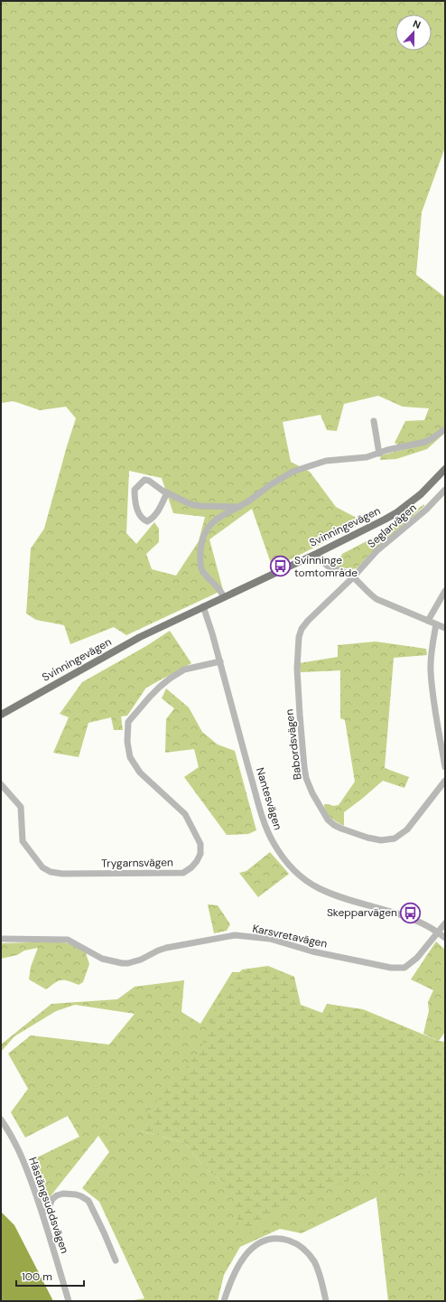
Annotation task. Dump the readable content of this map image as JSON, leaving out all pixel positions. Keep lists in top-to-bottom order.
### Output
{
  "streets": {
    "main road": ["Svinningevägen"],
    "street": [
      "Seglarvägen",
      "Babordsvägen",
      "Nantesvägen",
      "Trygarnsvägen",
      "Karsvretavägen",
      "Hästängsuddsvägen"
    ]
  },
  "crossings": [
    ["Seglarvägen", "Babordsvägen"],
    ["Svinningevägen", "Nantesvägen"],
    ["Nantesvägen", "Trygarnsvägen"],
    ["Nantesvägen", "Karsvretavägen"]
  ],
  "places": {
    "bus stop": ["Svinninge tomtområde", "Skepparvägen"]
  },
  "scale_bar": "100 m",
  "north": "top"
}
